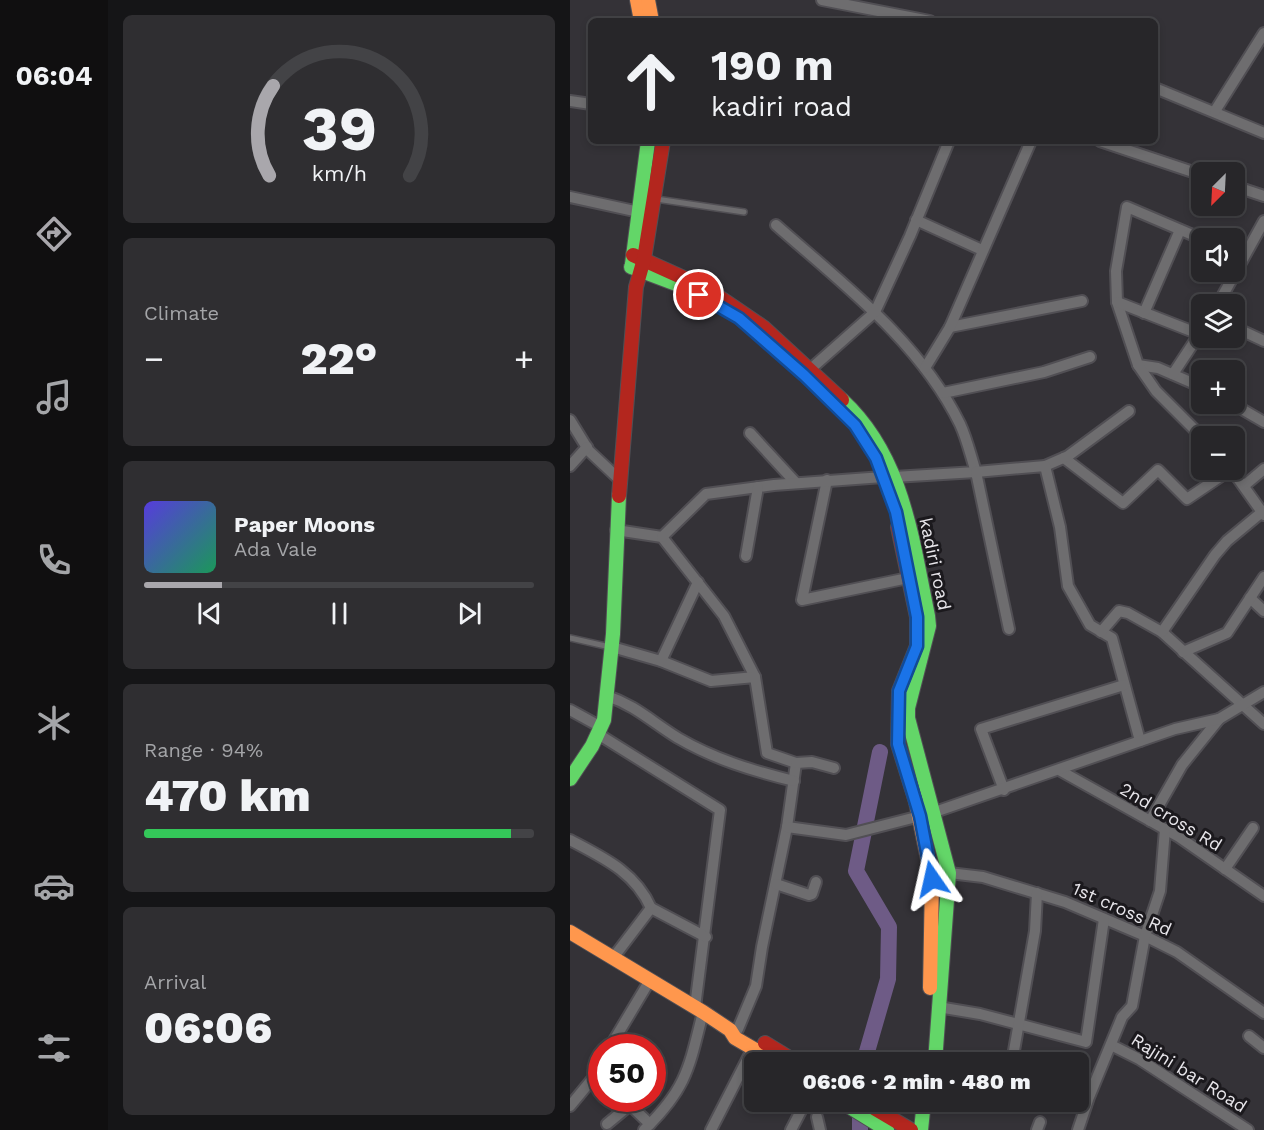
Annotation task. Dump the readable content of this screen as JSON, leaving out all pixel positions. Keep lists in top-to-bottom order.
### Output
{
  "streets": {
    "main road": ["kadiri road"],
    "street": ["2nd cross Rd", "1st cross Rd", "Rajini bar Road"]
  },
  "crossings": [
    ["kadiri road", "1st cross Rd"]
  ],
  "north": "bottom left",
  "page": {
    "tabs": "06:04",
    "turn": ["190 m", "kadiri road"],
    "map_buttons": ["+", "−"],
    "tile": [
      "Climate",
      ["Range · 94%", "470 km"],
      ["Arrival", "06:06"]
    ],
    "heat": ["−", "22°", "+"],
    "song": ["Paper Moons", "Ada Vale"],
    "limit": "50",
    "trip": "06:06 · 2 min · 480 m",
    "gauge": ["39", "km/h"]
  }
}
